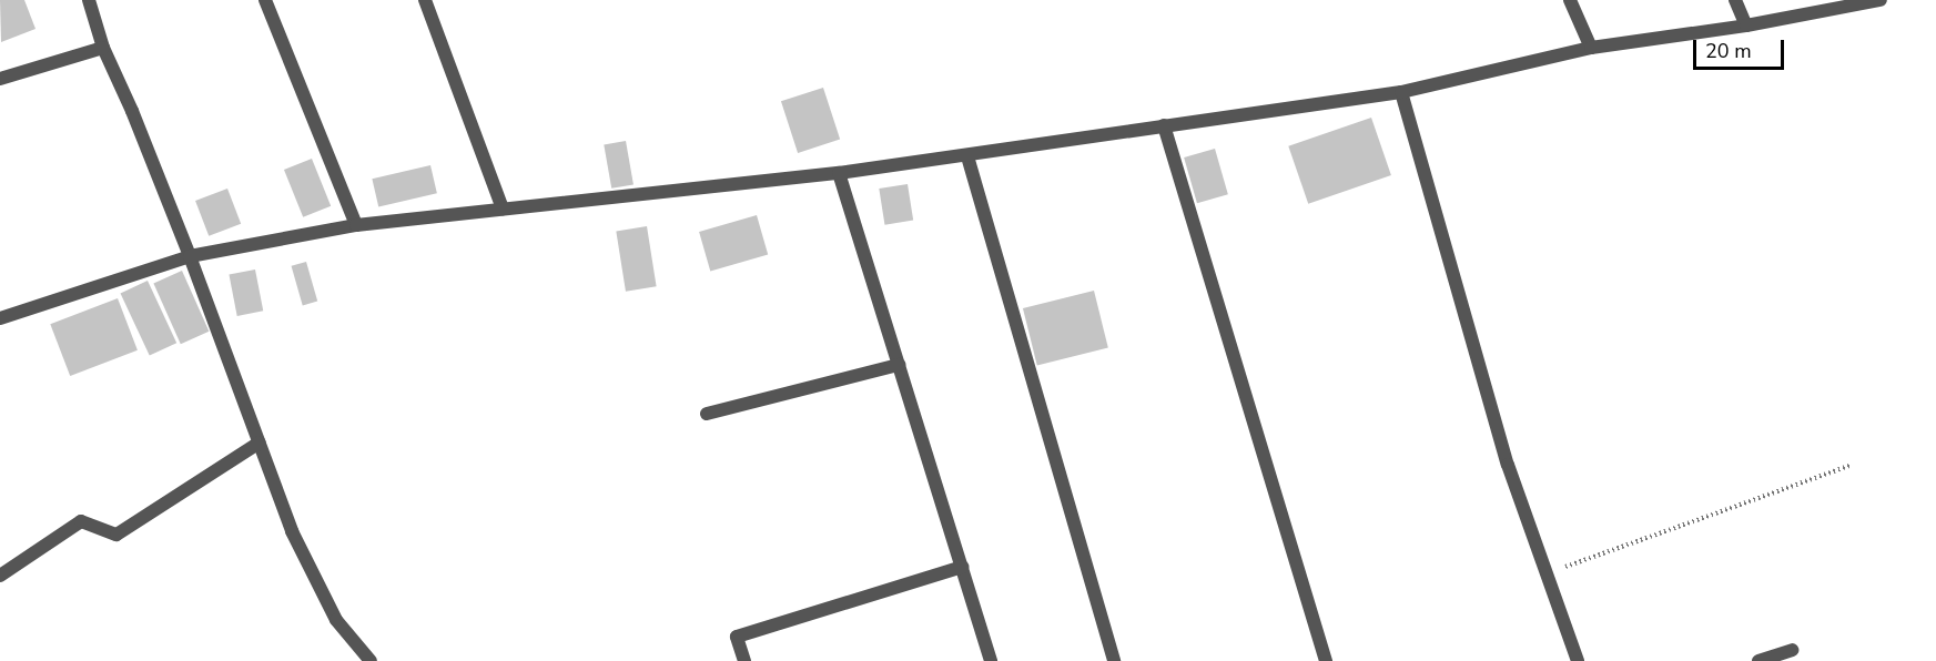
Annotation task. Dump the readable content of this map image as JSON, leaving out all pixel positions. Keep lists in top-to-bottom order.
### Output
{
  "scale_bar": "20 m"
}
